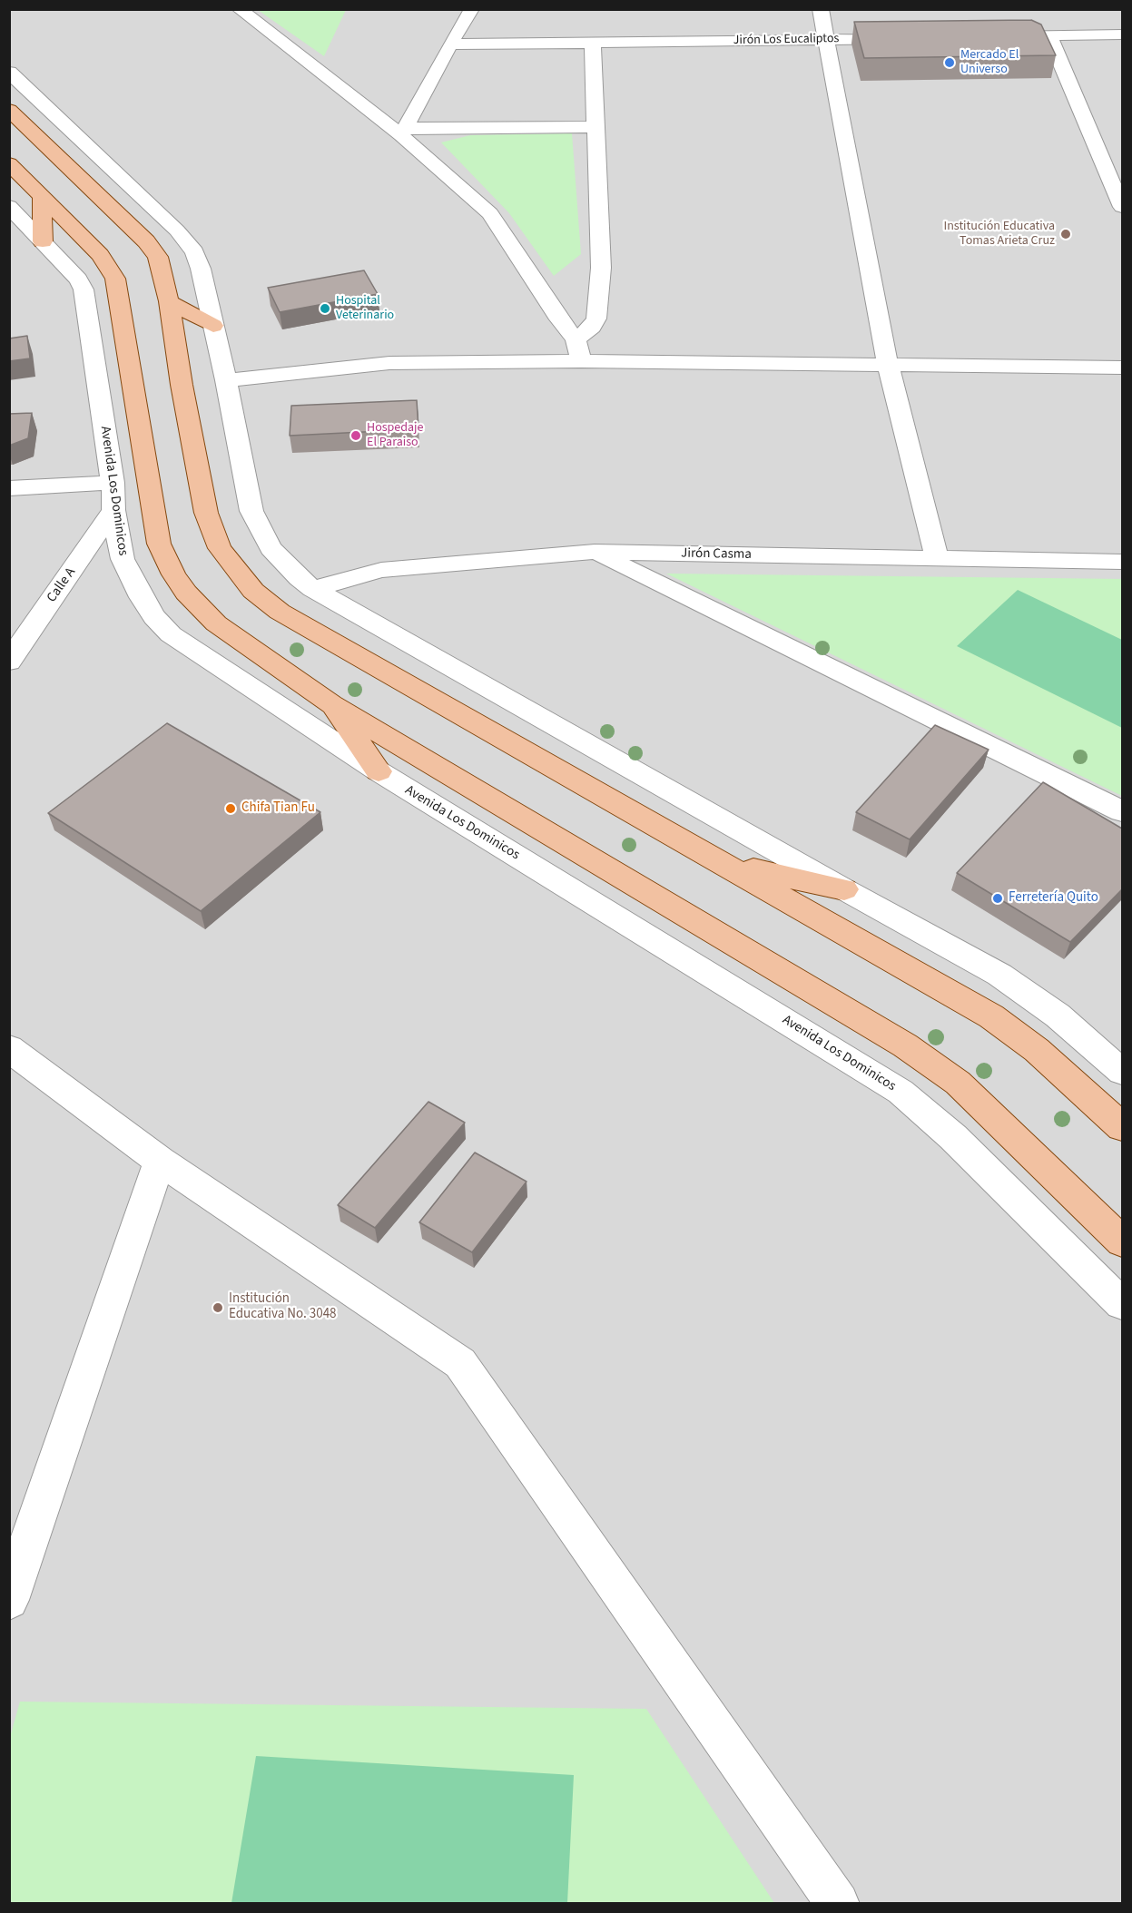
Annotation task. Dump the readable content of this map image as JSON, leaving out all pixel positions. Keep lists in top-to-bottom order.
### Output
{
  "streets": {
    "street": [
      "Jirón Los Eucaliptos",
      "Avenida Los Dominicos",
      "Jirón Casma",
      "Calle A"
    ]
  },
  "crossings": [
    ["Avenida Los Dominicos", "Calle A"]
  ],
  "places": [
    "Mercado El Universo",
    "Institución Educativa Tomas Arieta Cruz",
    "Hospital Veterinario",
    "Hospedaje El Paraiso",
    "Chifa Tian Fu",
    "Ferretería Quito",
    "Institución Educativa No. 3048"
  ]
}
